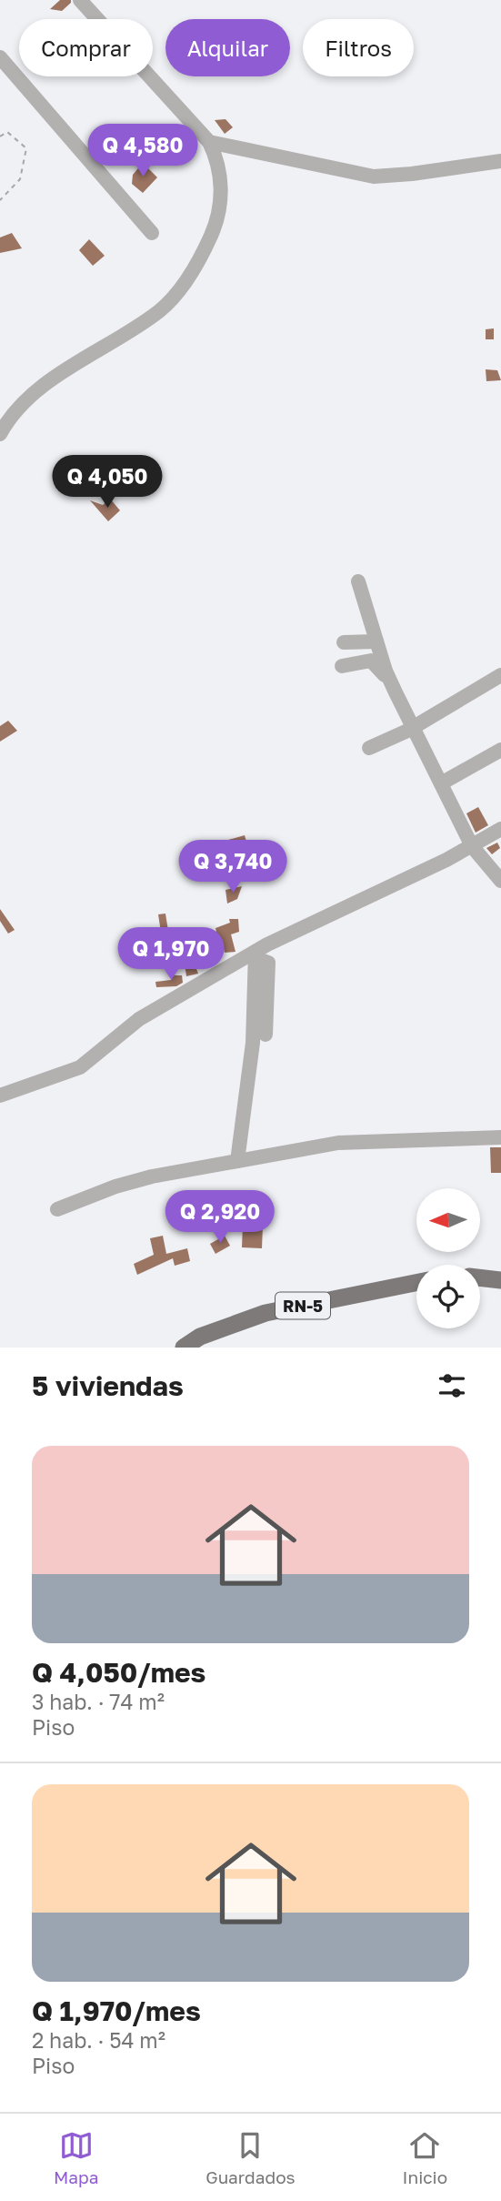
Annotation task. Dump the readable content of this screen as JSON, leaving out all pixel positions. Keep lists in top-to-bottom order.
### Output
{
  "streets": {
    "main road": ["RN-5"]
  },
  "north": "left",
  "page": {
    "chip": ["Comprar", "Alquilar", "Filtros"],
    "price": [
      "Q 4,580",
      "Q 4,050",
      "Q 3,740",
      "Q 1,970",
      "Q 2,920"
    ],
    "heading": "5 viviendas",
    "list": [
      {
        "name": "Q 4,050/mes",
        "note": "3 hab. · 74 m² · Piso"
      },
      {
        "name": "Q 1,970/mes",
        "note": "2 hab. · 54 m² · Piso"
      }
    ],
    "tabs": ["Mapa", "Guardados", "Inicio"]
  }
}
